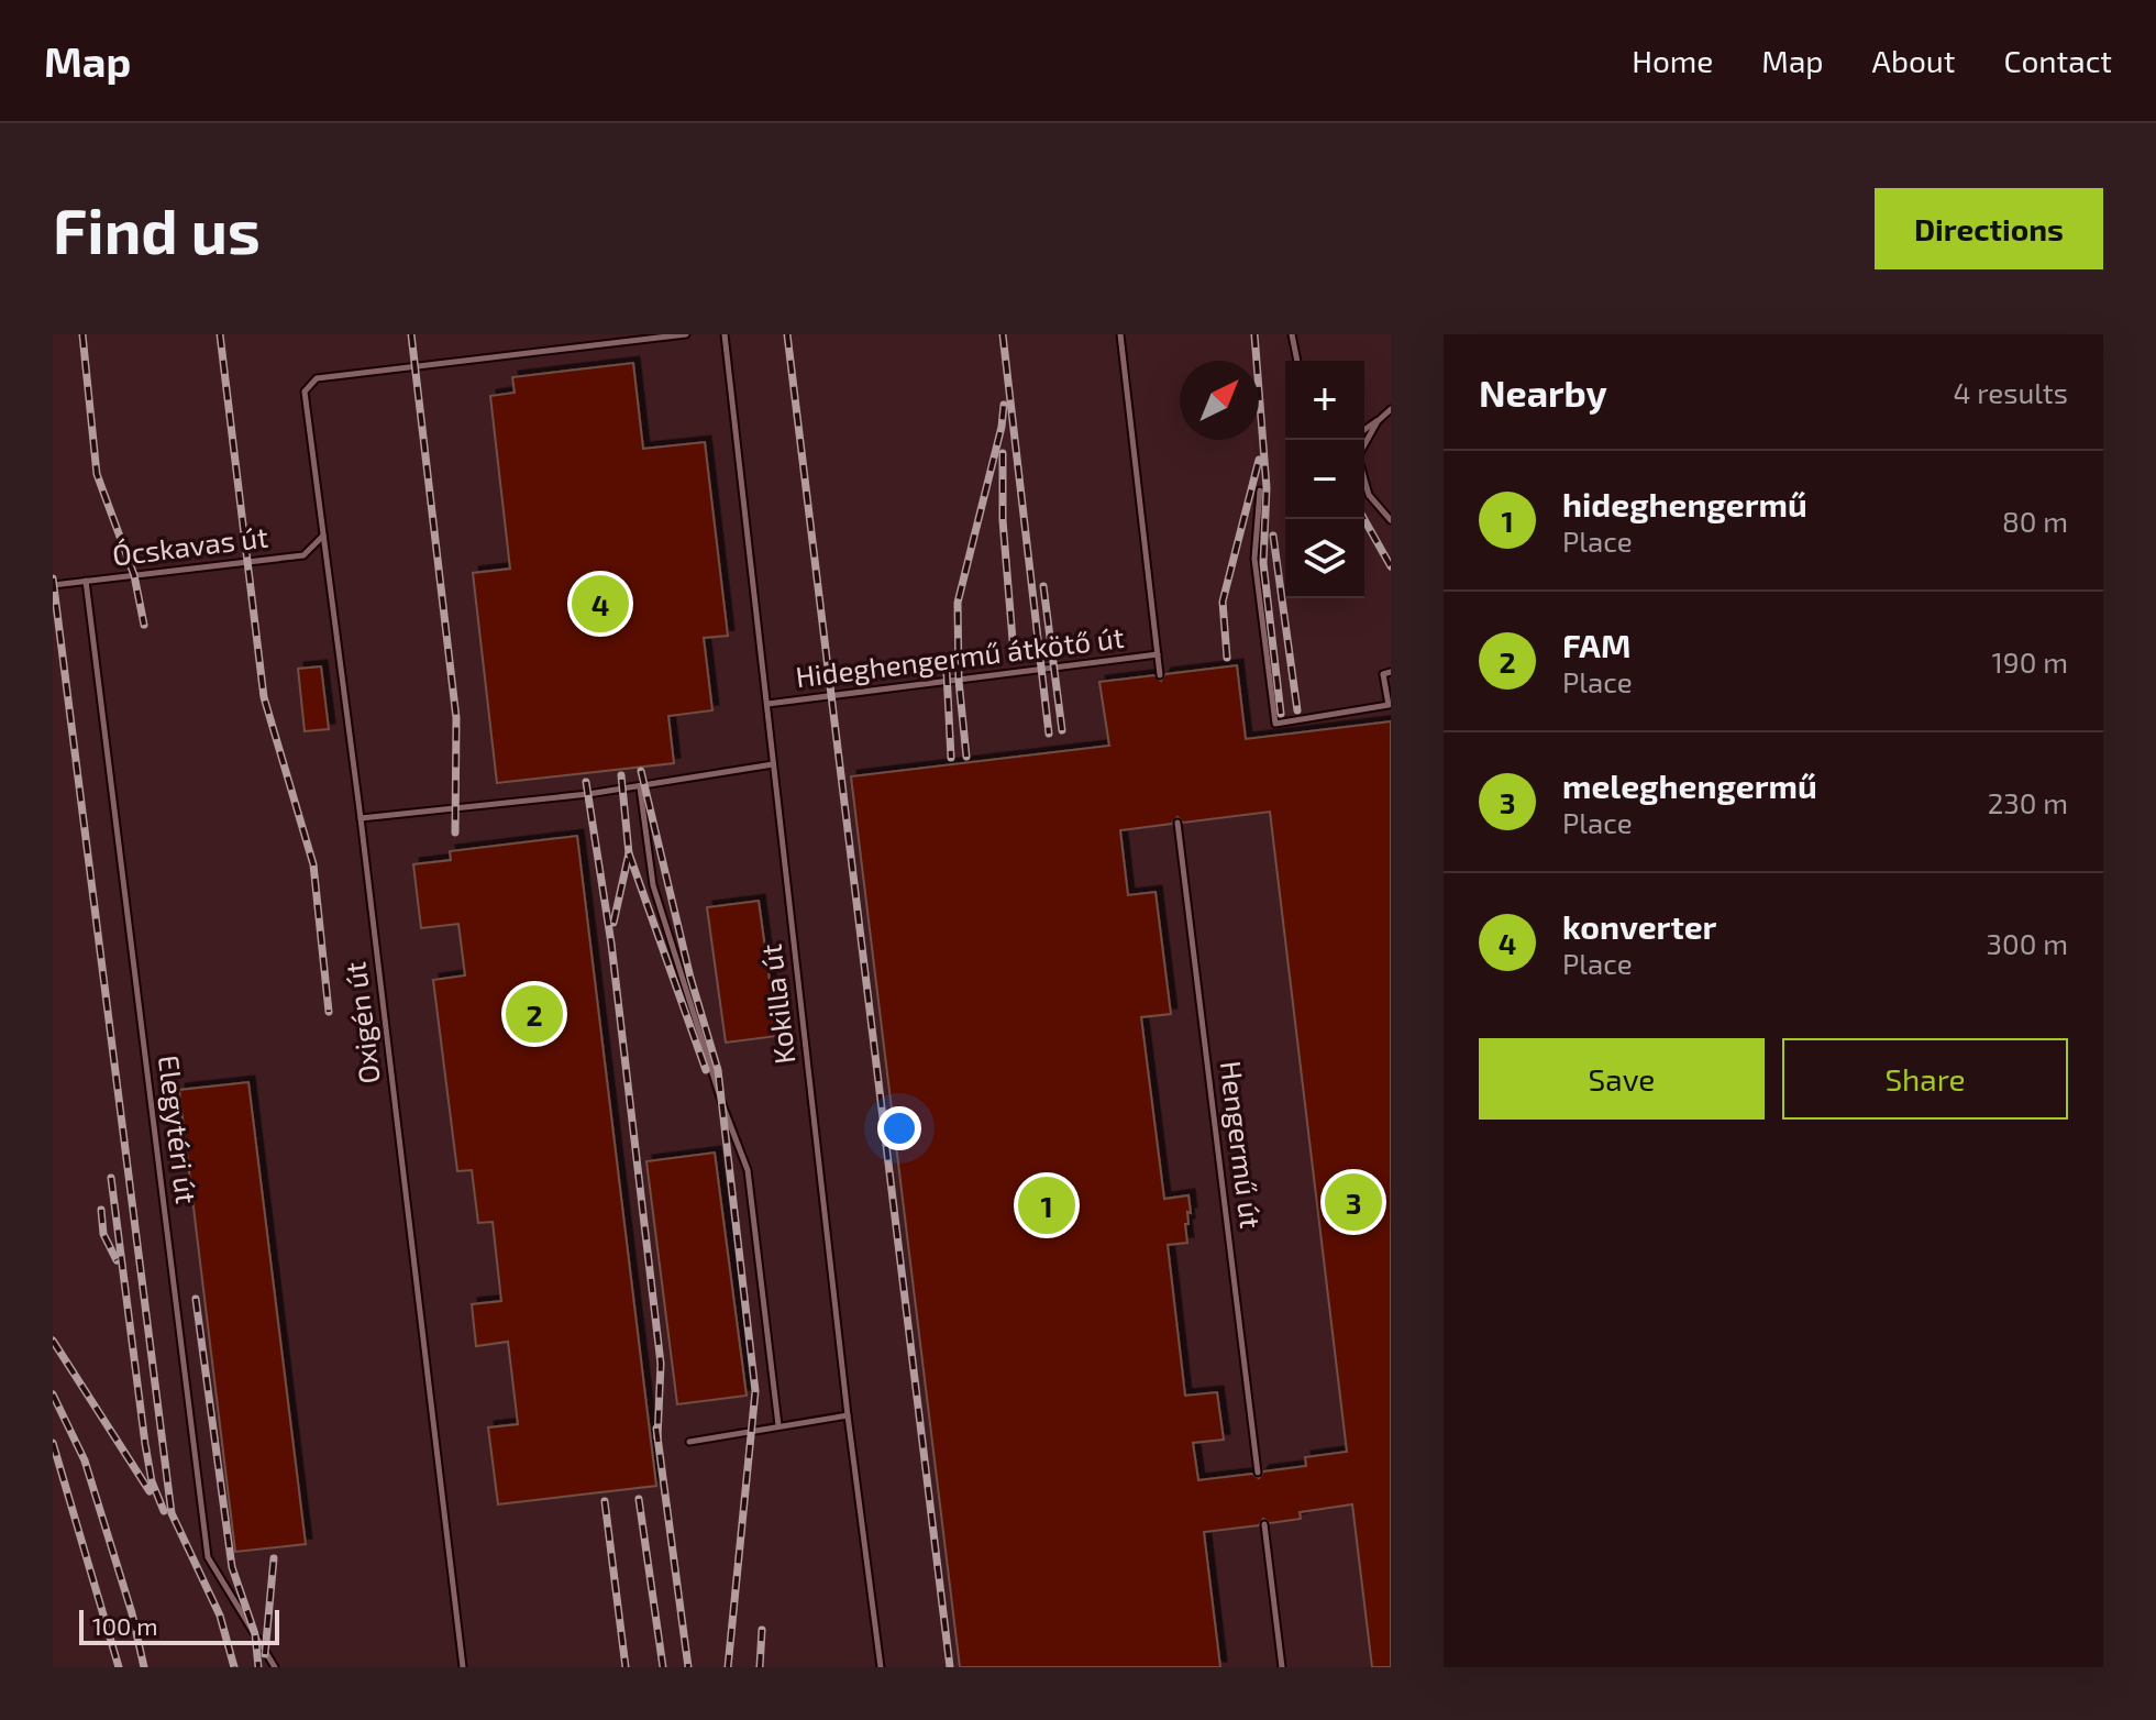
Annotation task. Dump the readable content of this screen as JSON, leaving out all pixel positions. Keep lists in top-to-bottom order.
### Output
{
  "streets": {
    "lane": [
      "Ócskavas út",
      "Hideghengermű átkötő út",
      "Kokilla út",
      "Oxigén út",
      "Elegytéri út",
      "Hengermű út"
    ]
  },
  "crossings": [
    ["Ócskavas út", "Oxigén út"],
    ["Ócskavas út", "Elegytéri út"],
    ["Hideghengermű átkötő út", "Kokilla út"]
  ],
  "scale_bar": "100 m",
  "north": "top right",
  "page": {
    "header": "Map",
    "nav": [
      "Home",
      "Map",
      "About",
      "Contact"
    ],
    "buttons": [
      "Directions",
      ["Save", "Share"]
    ],
    "title": "Find us",
    "heading": ["Nearby", "4 results"],
    "map_buttons": ["+", "−"],
    "list": [
      {
        "mark": "1",
        "name": "hideghengermű",
        "note": "Place",
        "value": "80 m"
      },
      {
        "mark": "2",
        "name": "FAM",
        "note": "Place",
        "value": "190 m"
      },
      {
        "mark": "3",
        "name": "meleghengermű",
        "note": "Place",
        "value": "230 m"
      },
      {
        "mark": "4",
        "name": "konverter",
        "note": "Place",
        "value": "300 m"
      }
    ],
    "pins": [
      "4",
      "2",
      "3",
      "1"
    ],
    "scale": "100 m"
  }
}
